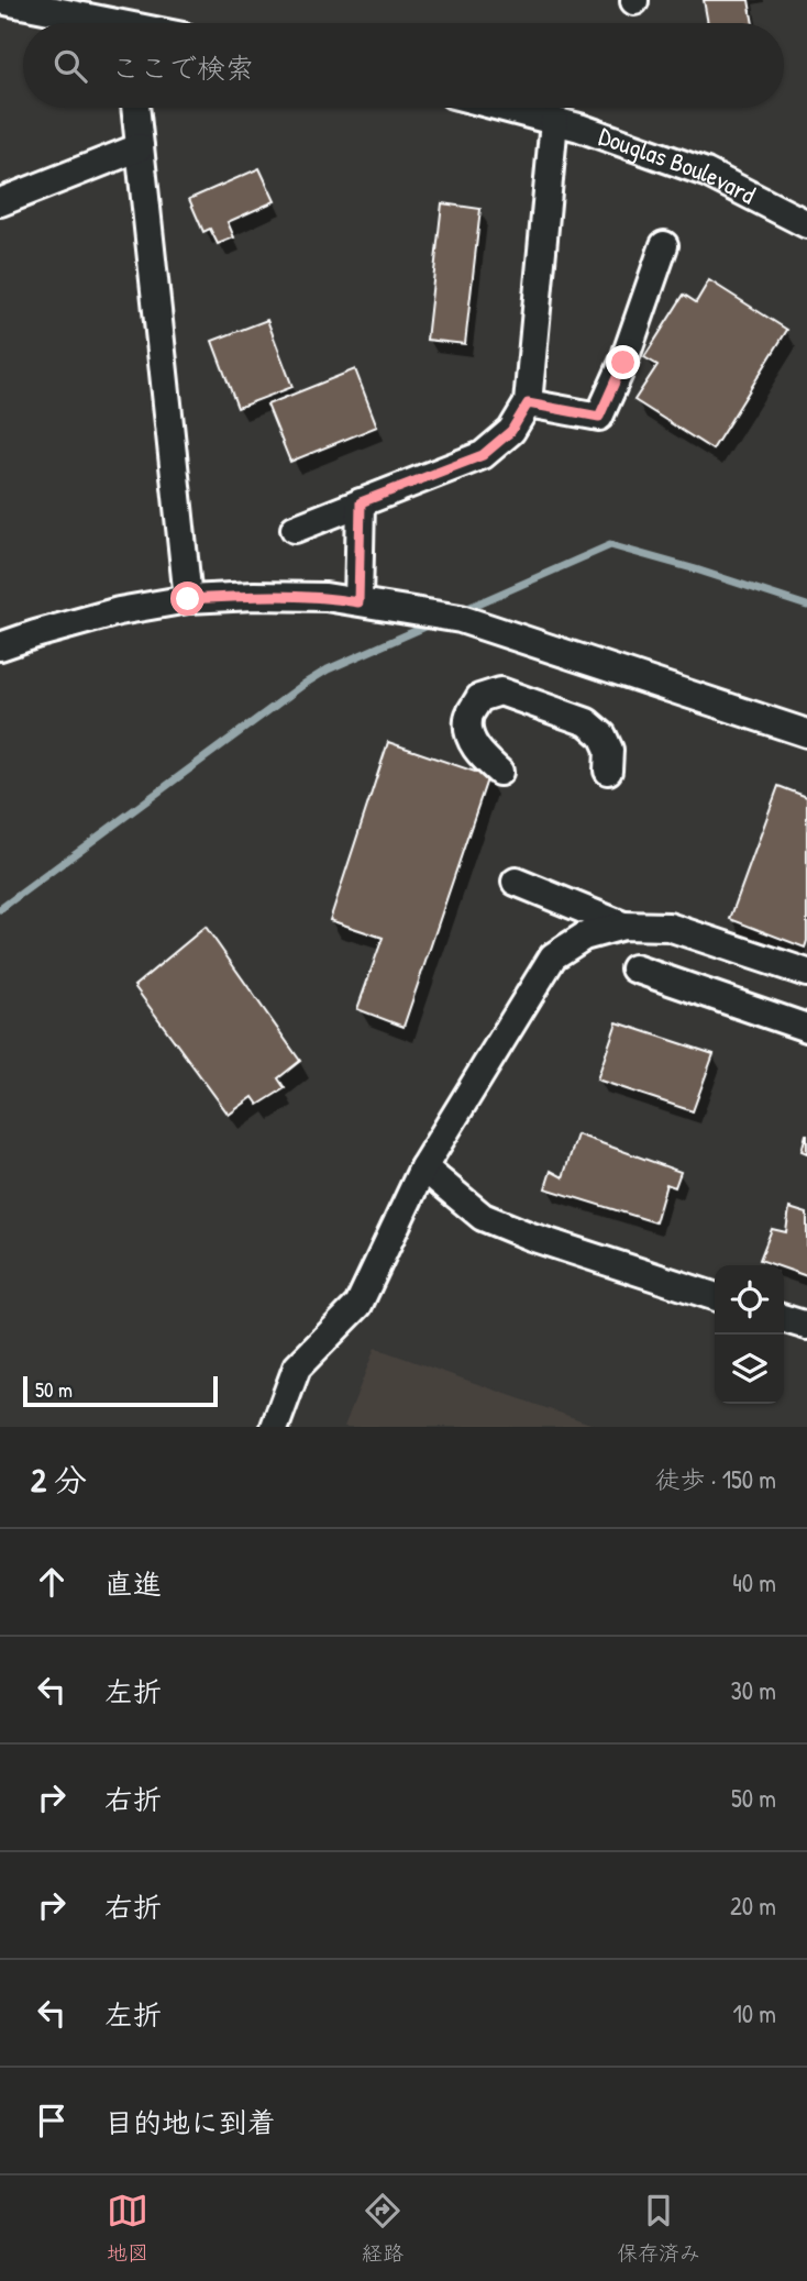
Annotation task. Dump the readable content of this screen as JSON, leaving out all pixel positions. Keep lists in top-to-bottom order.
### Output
{
  "streets": {
    "street": ["Douglas Boulevard"]
  },
  "scale_bar": "50 m",
  "page": {
    "search": "ここで検索",
    "scale": "50 m",
    "heading": ["2 分", "徒歩 · 150 m"],
    "list": [
      ["直進", "40 m"],
      ["左折", "30 m"],
      ["右折", "50 m"],
      ["右折", "20 m"],
      ["左折", "10 m"],
      "目的地に到着"
    ],
    "nav": ["地図", "経路", "保存済み"]
  }
}
